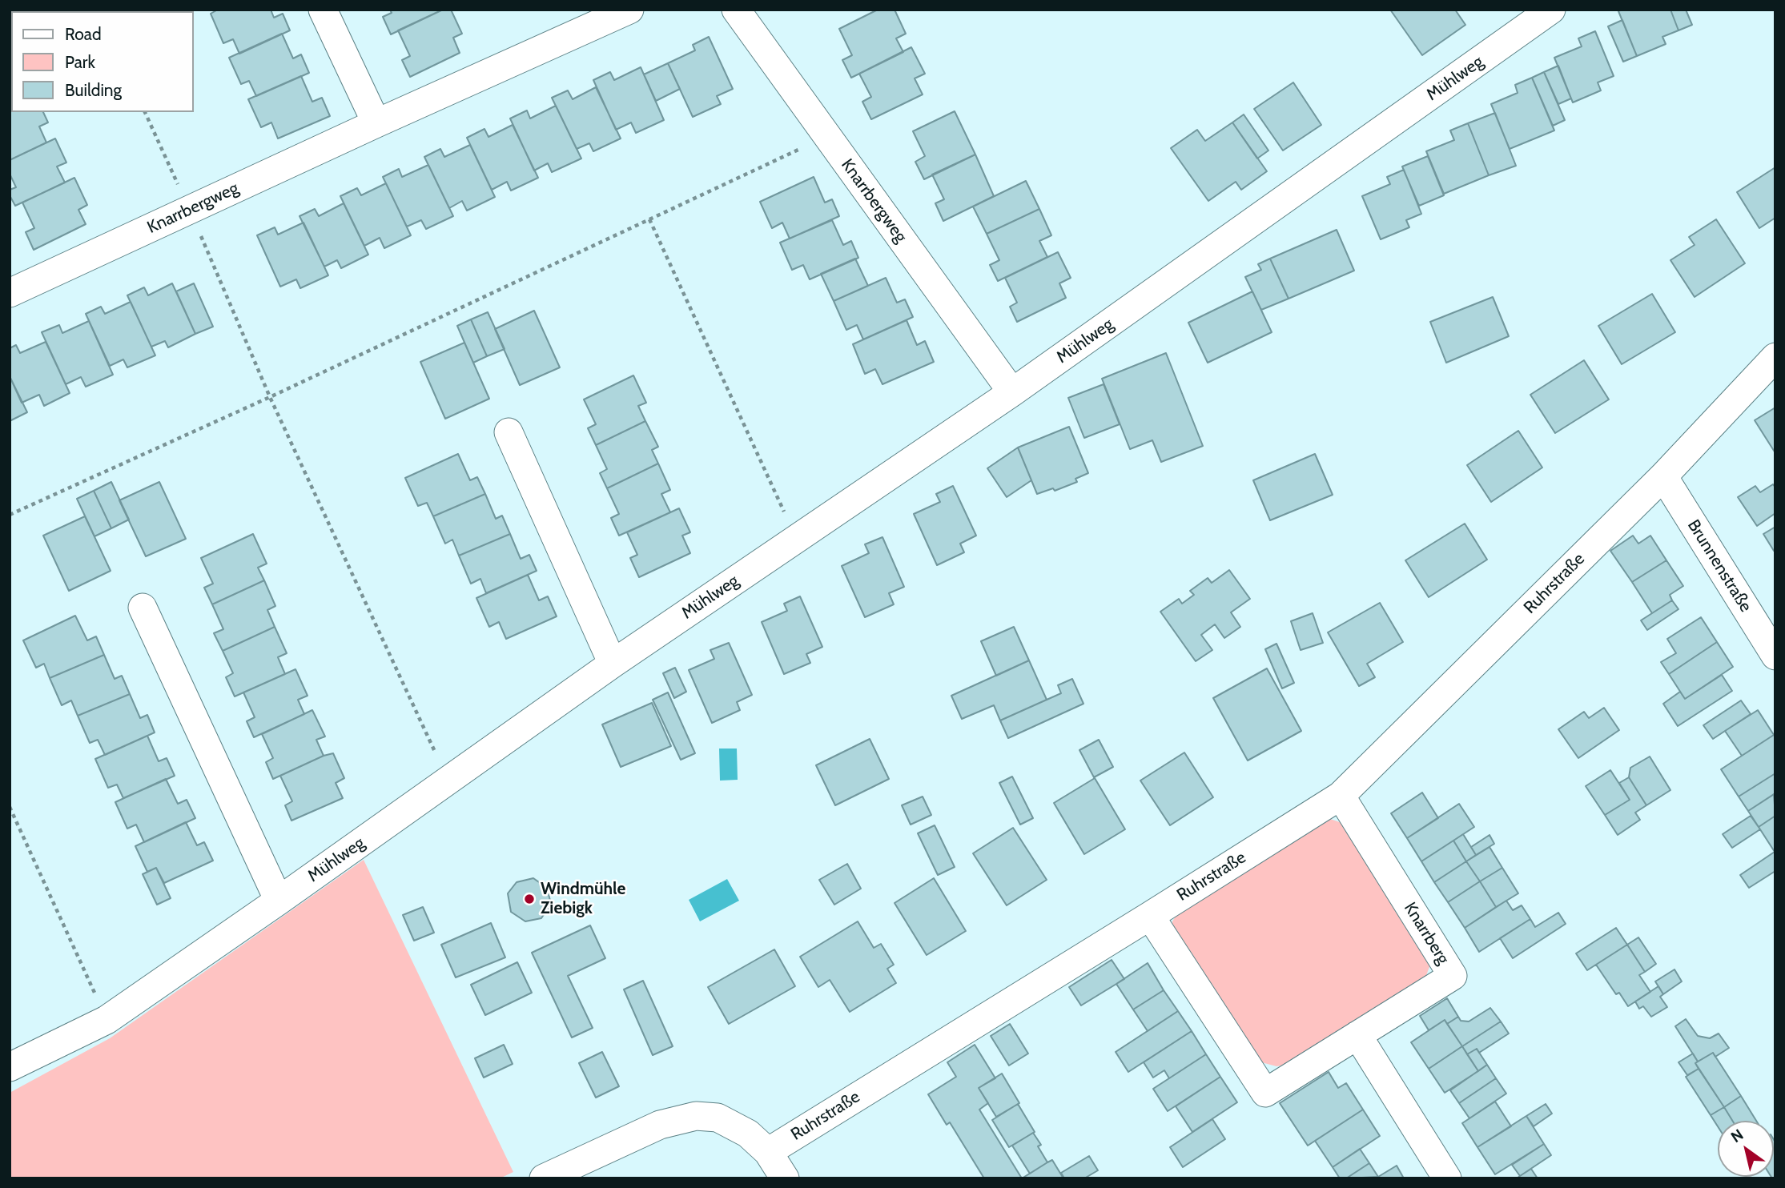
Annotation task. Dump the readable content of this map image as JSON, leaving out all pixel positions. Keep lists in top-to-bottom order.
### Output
{
  "streets": {
    "street": [
      "Mühlweg",
      "Knarrbergweg",
      "Brunnenstraße",
      "Ruhrstraße",
      "Knarrberg"
    ]
  },
  "crossings": [
    ["Mühlweg", "Knarrbergweg"],
    ["Brunnenstraße", "Ruhrstraße"],
    ["Ruhrstraße", "Knarrberg"]
  ],
  "places": ["Windmühle Ziebigk"],
  "legend": ["Road", "Park", "Building"],
  "north": "top left"
}
